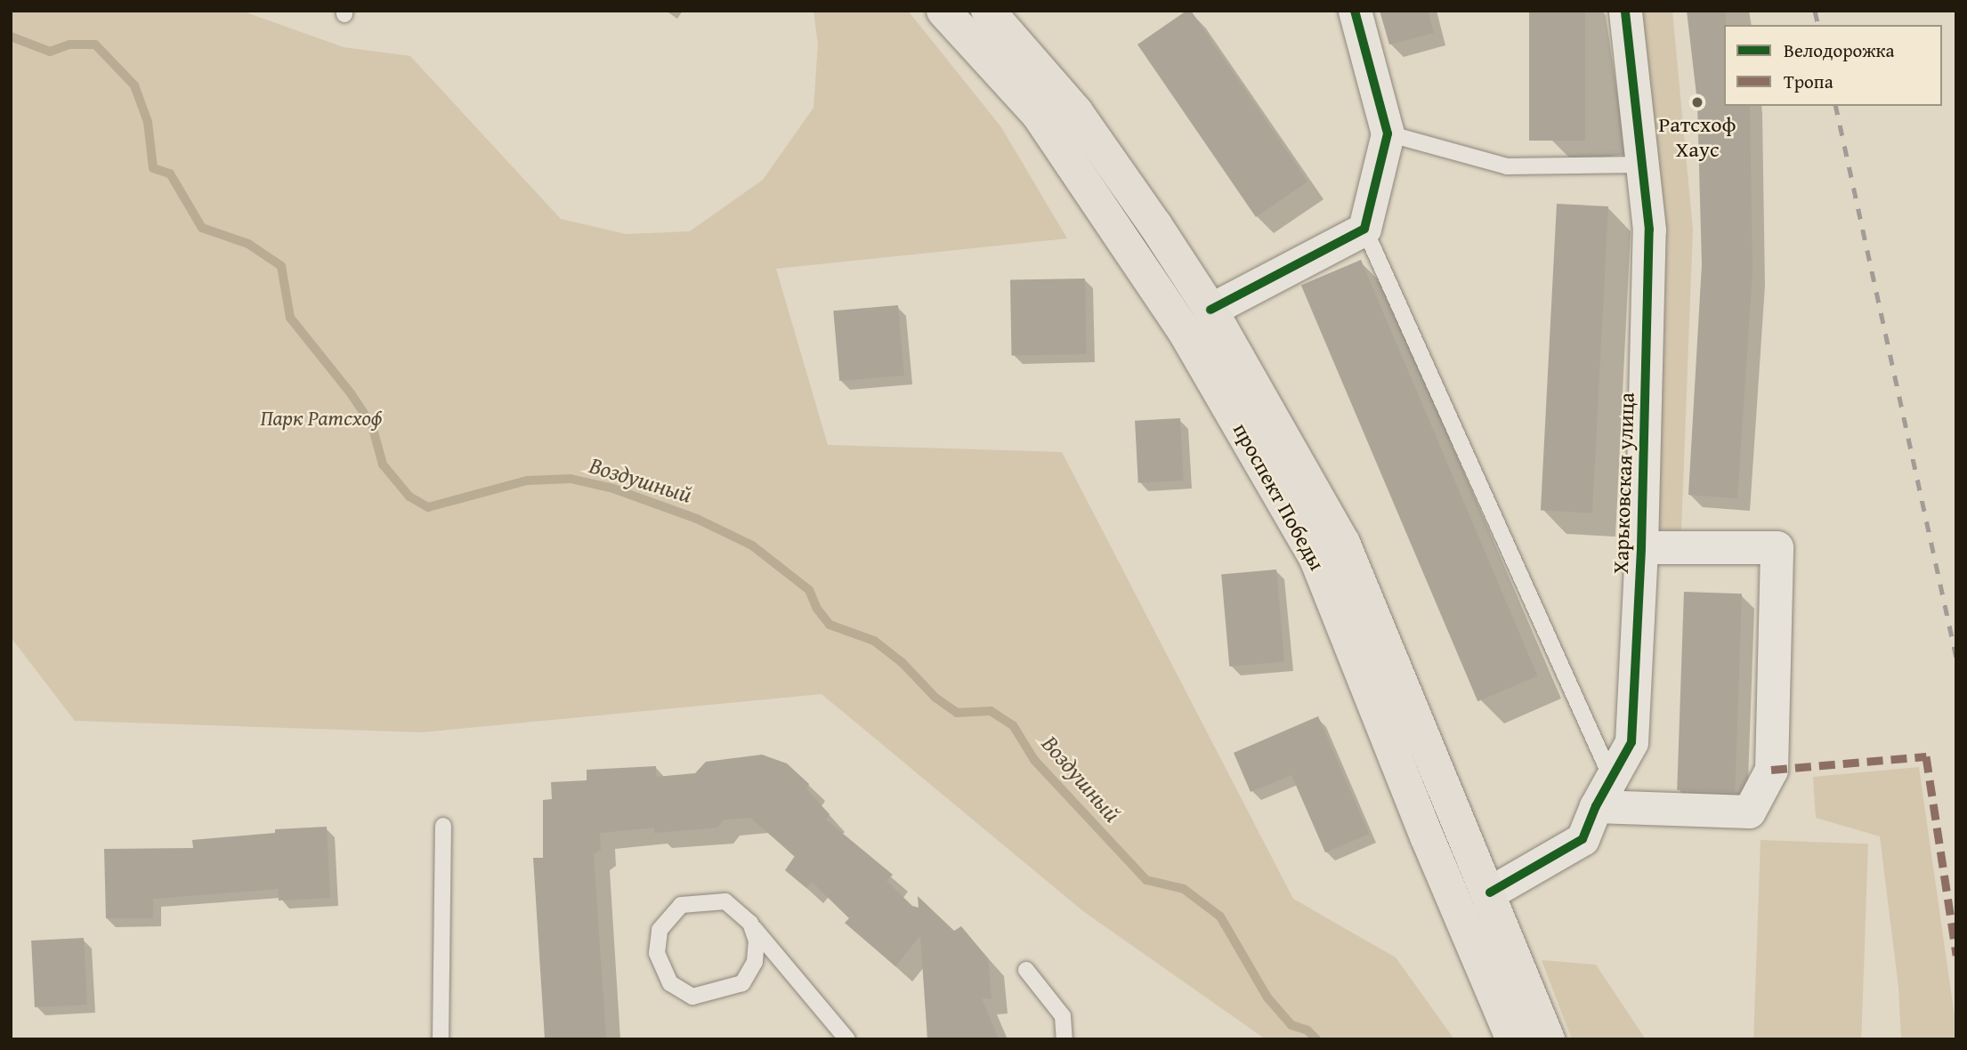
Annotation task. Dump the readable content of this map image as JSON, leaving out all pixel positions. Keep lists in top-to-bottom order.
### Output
{
  "streets": {
    "main road": ["Харьковская улица", "проспект Победы"]
  },
  "crossings": [
    ["Харьковская улица", "проспект Победы"]
  ],
  "water": ["Воздушный"],
  "parks": ["Парк Ратсхоф"],
  "places": ["Ратсхоф Хаус"],
  "legend": ["Велодорожка", "Тропа"]
}
